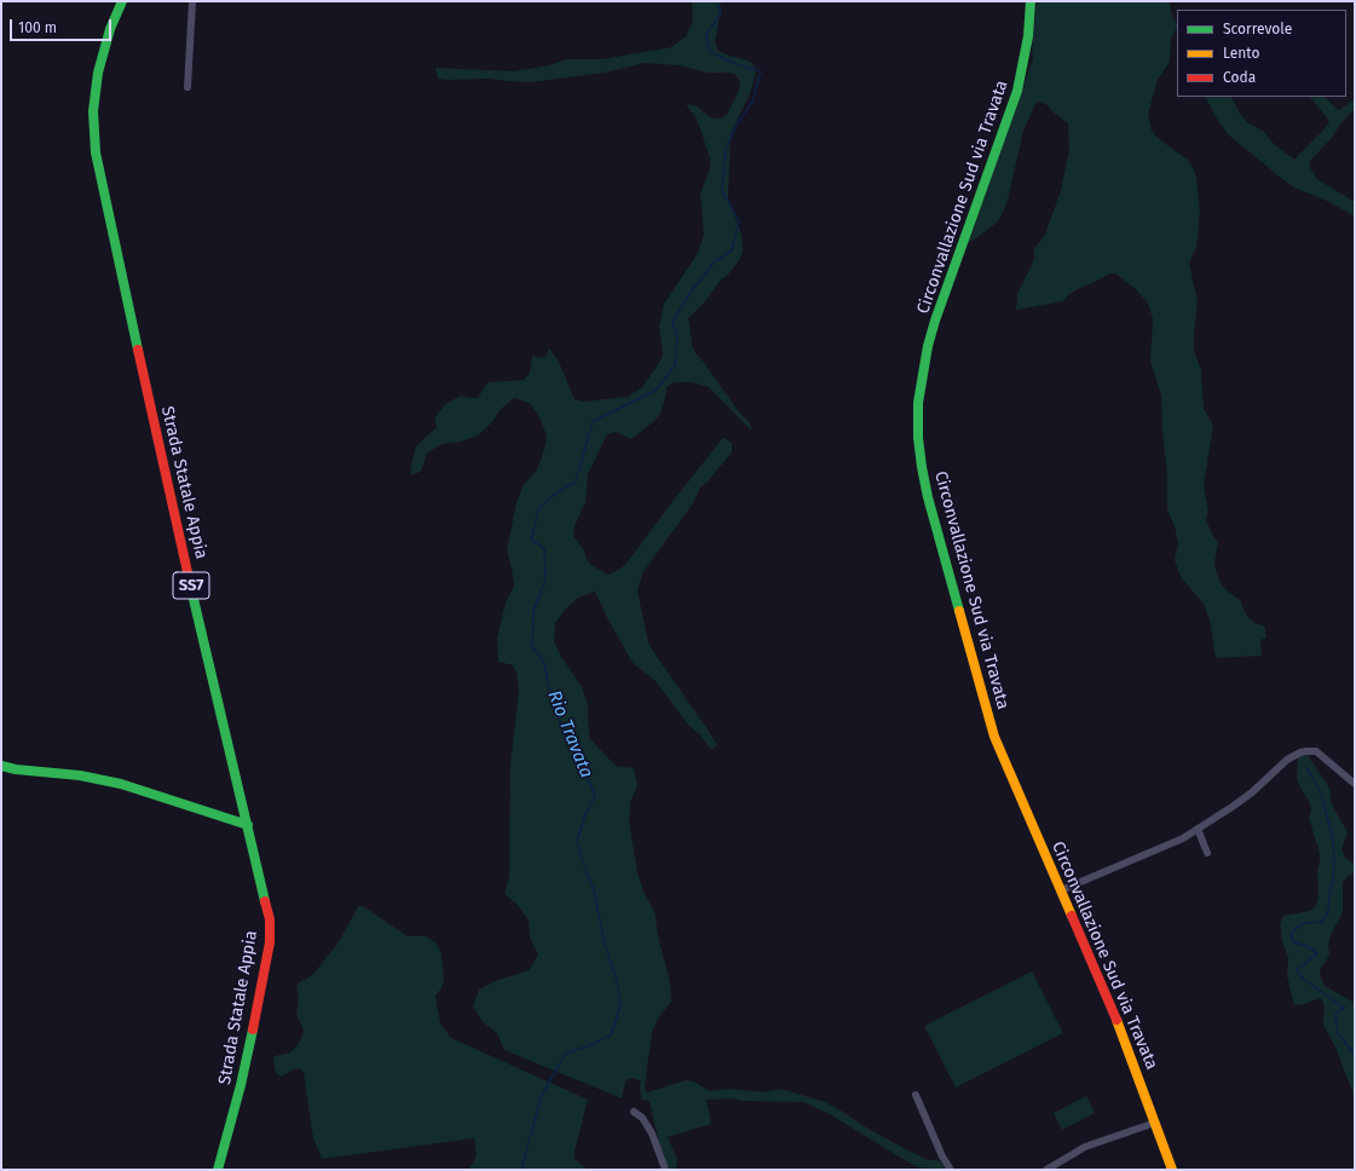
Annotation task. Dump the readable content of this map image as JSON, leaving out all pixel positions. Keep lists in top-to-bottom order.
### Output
{
  "streets": {
    "street": ["Circonvallazione Sud via Travata", "Strada Statale Appia", "SS7"]
  },
  "water": ["Rio Travata"],
  "legend": ["Scorrevole", "Lento", "Coda"],
  "scale_bar": "100 m"
}
